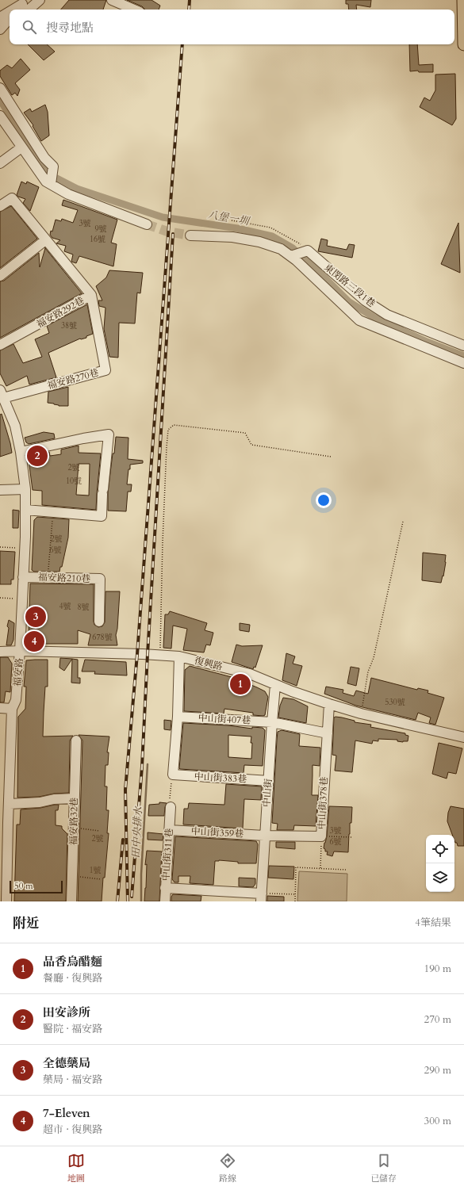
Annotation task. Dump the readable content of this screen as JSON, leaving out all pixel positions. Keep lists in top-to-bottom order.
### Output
{
  "streets": {
    "street": [
      "東閔路三段1巷",
      "福安路292巷",
      "福安路270巷",
      "福安路210巷",
      "復興路",
      "福安路",
      "中山街407巷",
      "中山街383巷",
      "中山街",
      "中山街378巷",
      "福安路32巷",
      "中山街359巷",
      "中山街311巷"
    ]
  },
  "crossings": [
    ["福安路292巷", "福安路270巷"],
    ["福安路270巷", "福安路"],
    ["福安路210巷", "福安路"],
    ["復興路", "福安路"],
    ["復興路", "中山街"],
    ["復興路", "中山街378巷"],
    ["中山街407巷", "中山街"],
    ["中山街407巷", "中山街378巷"],
    ["中山街383巷", "中山街"],
    ["中山街", "中山街378巷"],
    ["中山街", "中山街359巷"],
    ["中山街378巷", "中山街359巷"],
    ["中山街359巷", "中山街311巷"]
  ],
  "water": ["八堡一圳", "田中央排水"],
  "house_numbers": [
    "3號",
    "9號",
    "16號",
    "38號",
    "2號",
    "10號",
    "2號",
    "6號",
    "4號",
    "8號",
    "678號",
    "530號",
    "3號",
    "2號",
    "6號",
    "1號"
  ],
  "scale_bar": "50 m",
  "page": {
    "search": "搜尋地點",
    "pins": [
      "2",
      "3",
      "4",
      "1"
    ],
    "scale": "50 m",
    "heading": ["附近", "4筆結果"],
    "list": [
      {
        "mark": "1",
        "name": "品香烏醋麵",
        "note": "餐廳 · 復興路",
        "value": "190 m"
      },
      {
        "mark": "2",
        "name": "田安診所",
        "note": "醫院 · 福安路",
        "value": "270 m"
      },
      {
        "mark": "3",
        "name": "全德藥局",
        "note": "藥局 · 福安路",
        "value": "290 m"
      },
      {
        "mark": "4",
        "name": "7-Eleven",
        "note": "超市 · 復興路",
        "value": "300 m"
      }
    ],
    "nav": ["地圖", "路線", "已儲存"]
  }
}
